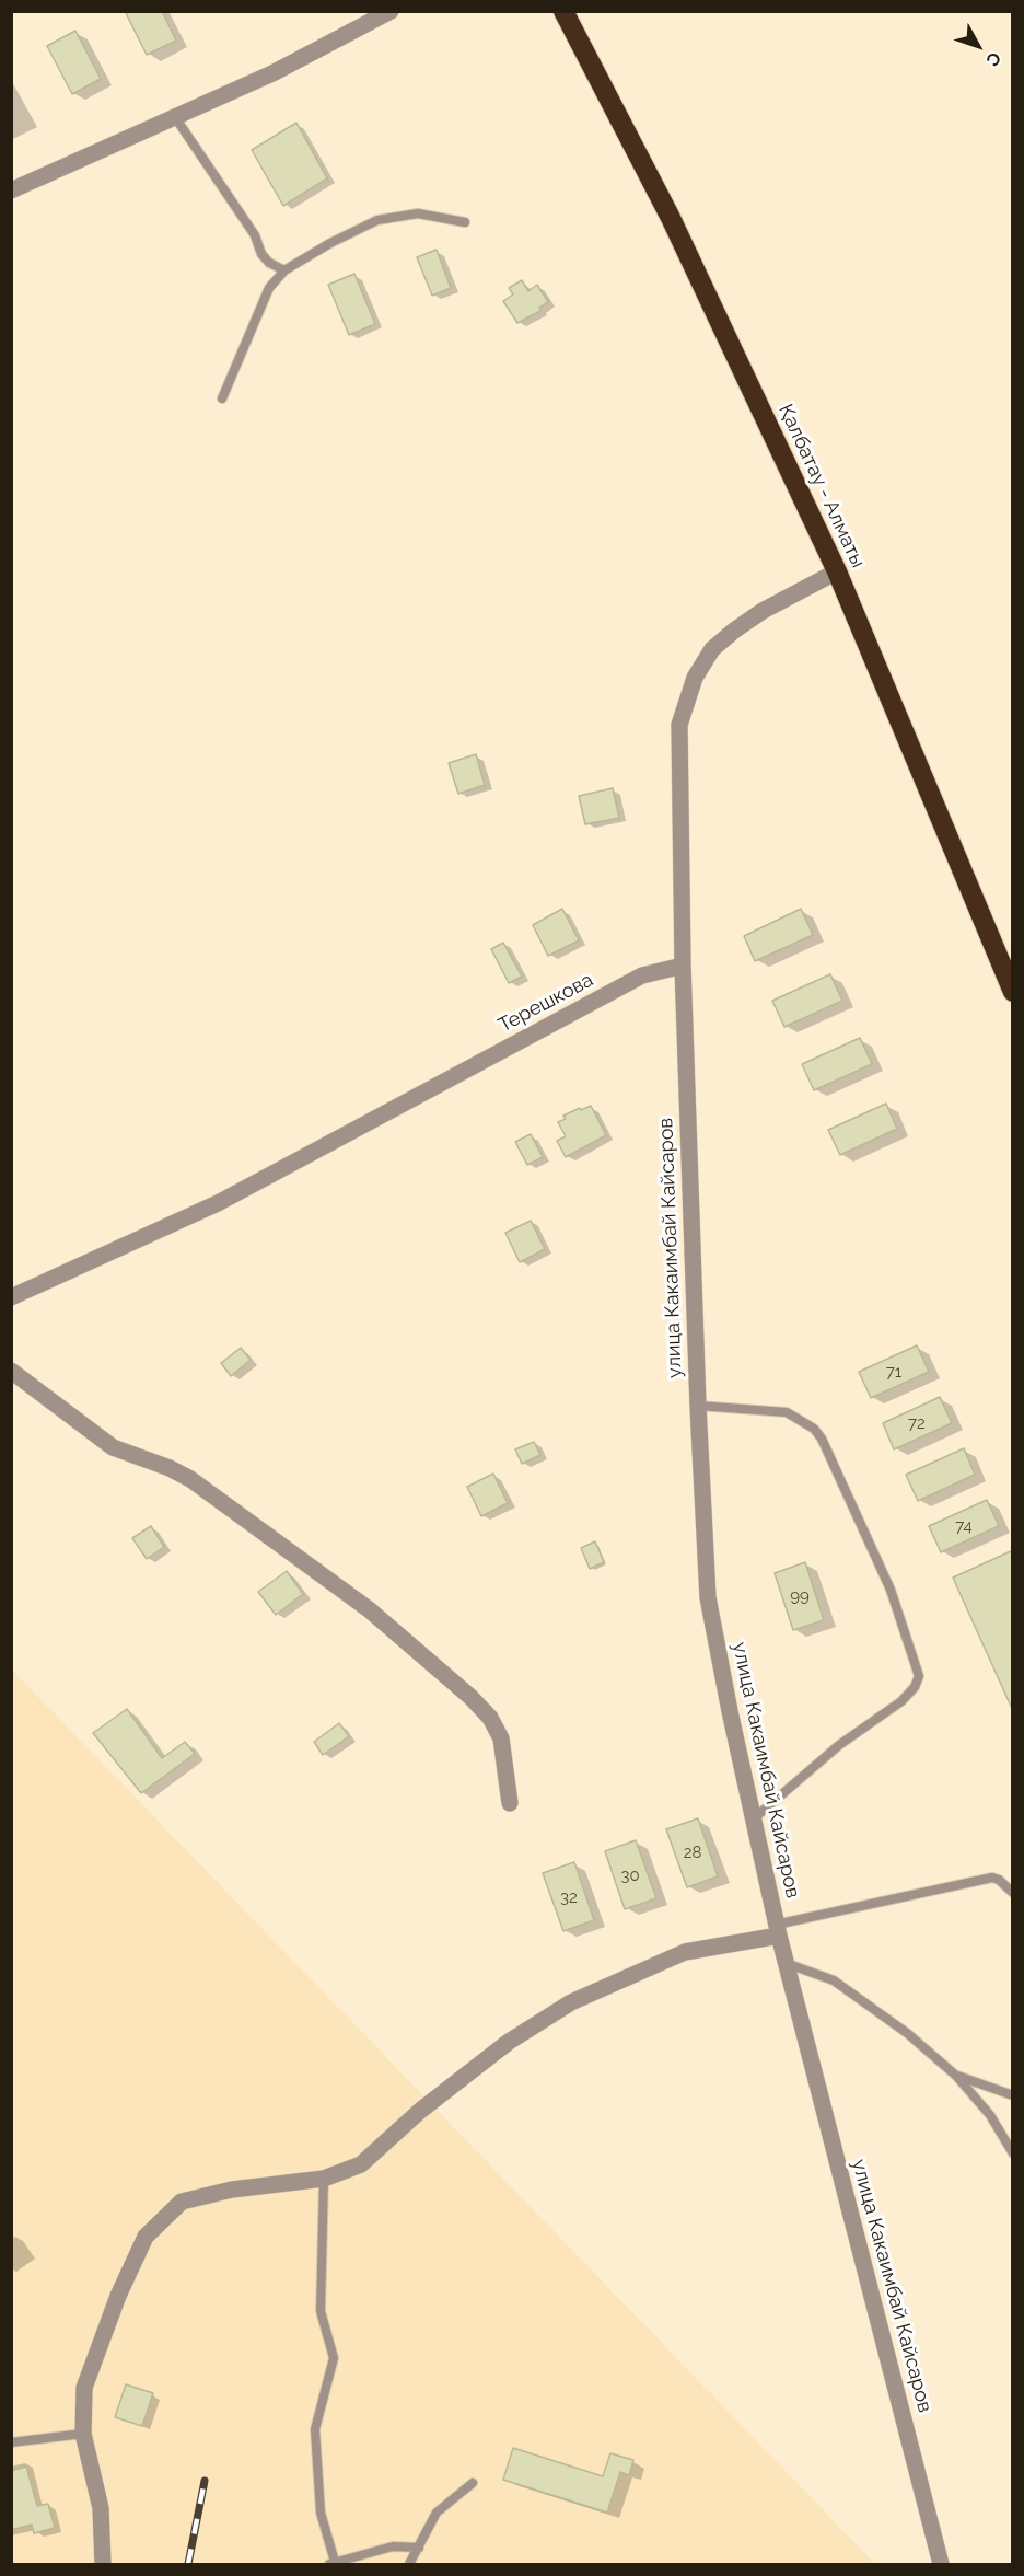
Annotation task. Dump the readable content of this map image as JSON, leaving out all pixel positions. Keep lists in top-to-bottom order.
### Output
{
  "streets": {
    "highway": ["Қалбатау - Алматы"],
    "street": ["Терешкова", "улица Какаимбай Кайсаров"]
  },
  "crossings": [
    ["Терешкова", "улица Какаимбай Кайсаров"]
  ],
  "house_numbers": [
    "71",
    "72",
    "74",
    "99",
    "28",
    "30",
    "32"
  ],
  "north": "bottom right"
}
